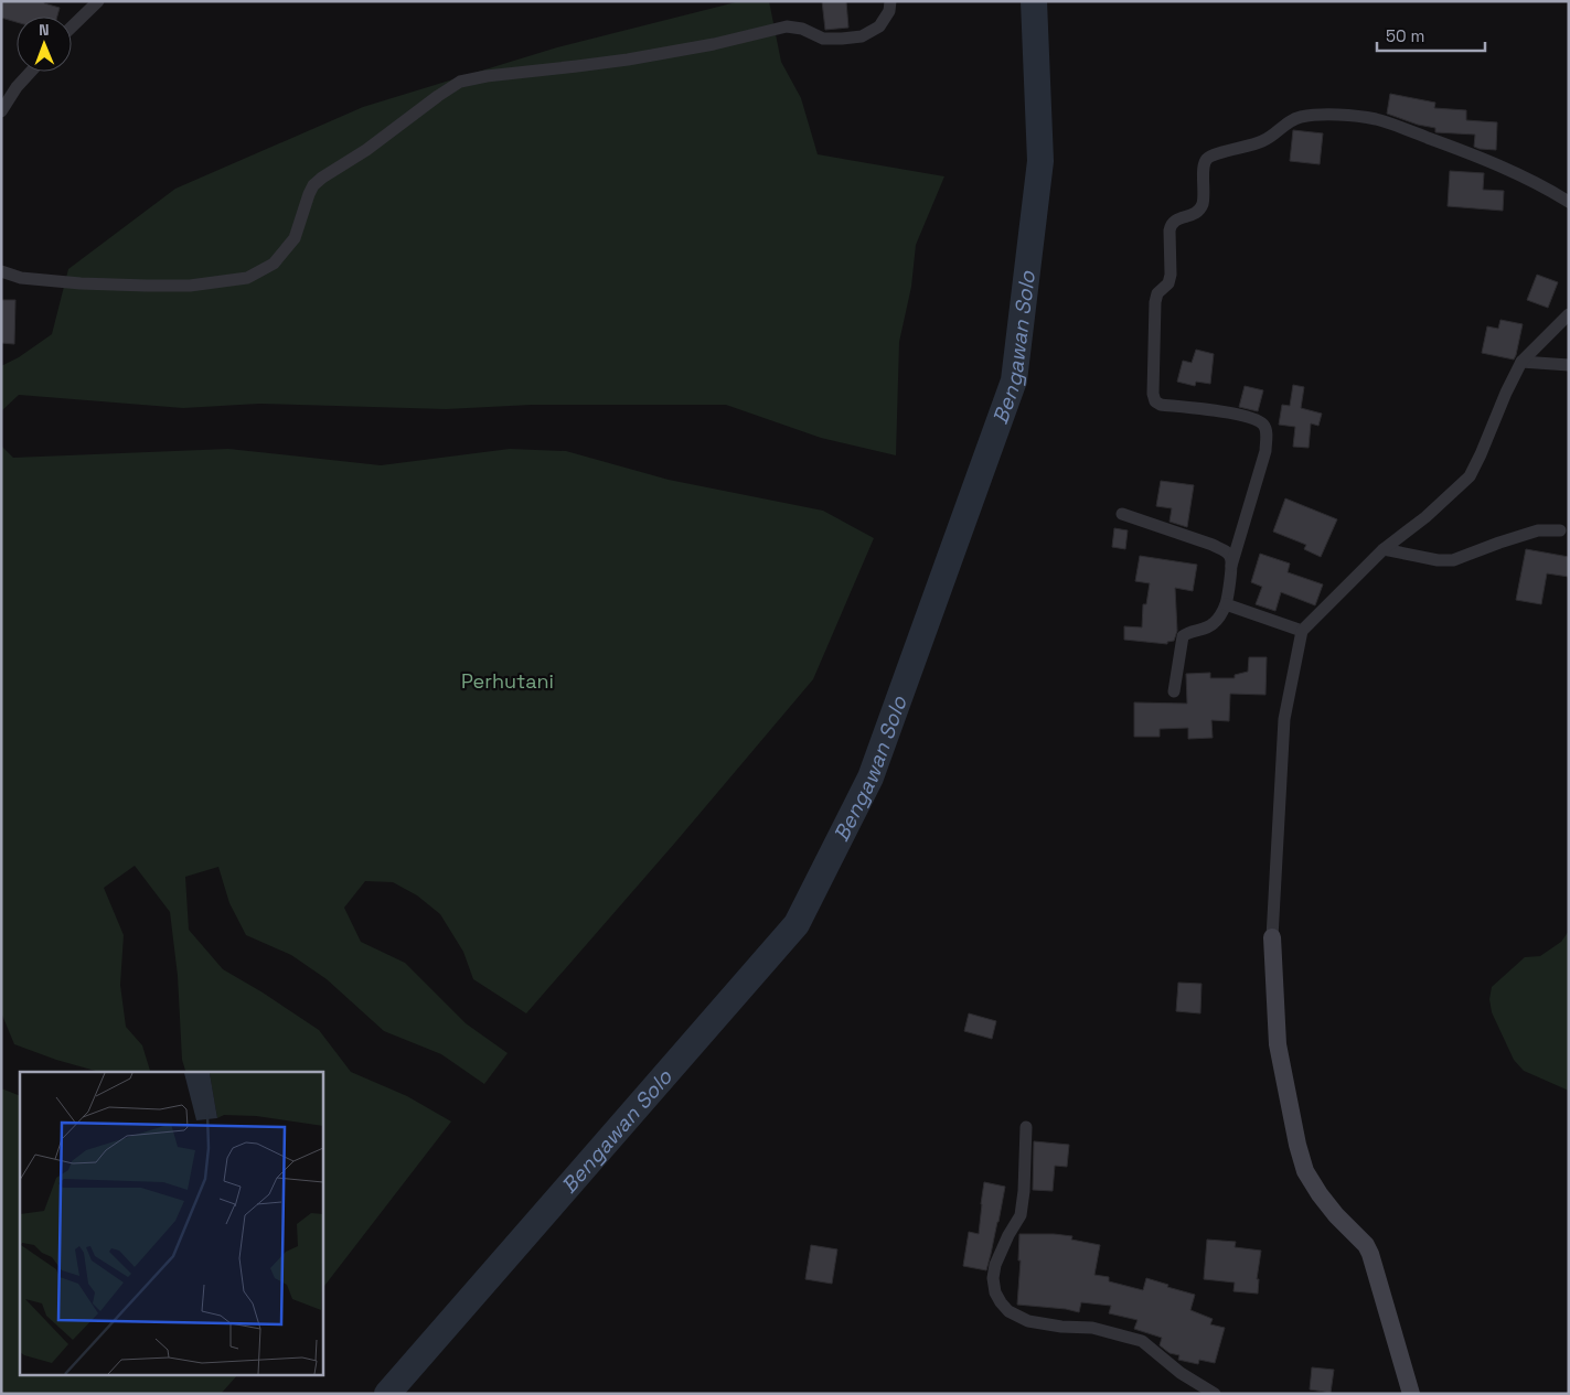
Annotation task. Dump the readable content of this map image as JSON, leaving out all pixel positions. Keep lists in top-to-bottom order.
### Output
{
  "water": ["Bengawan Solo"],
  "parks": ["Perhutani"],
  "scale_bar": "50 m",
  "north": "top"
}
